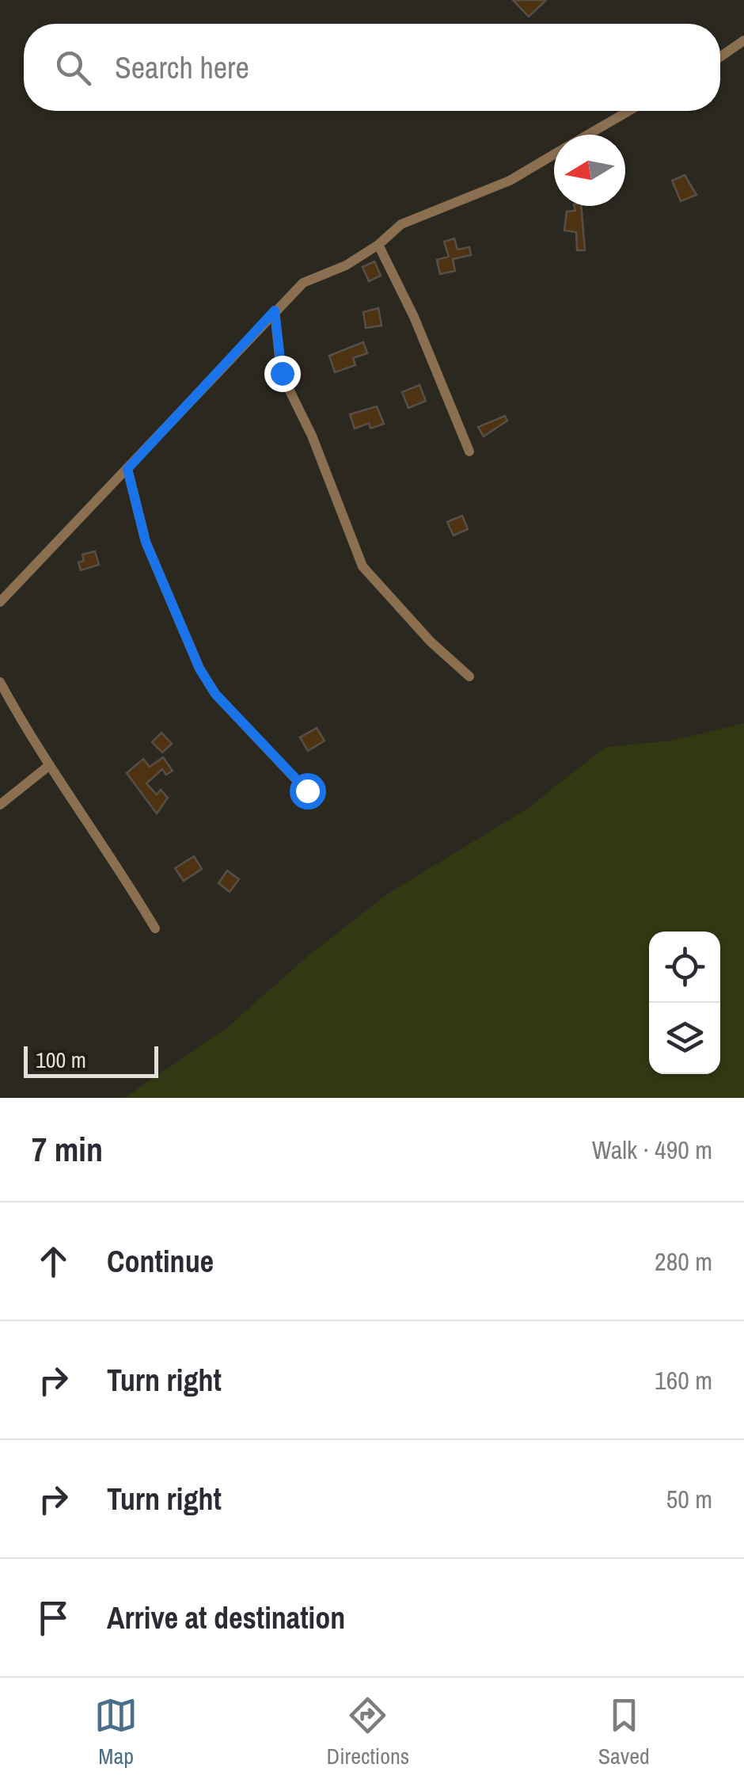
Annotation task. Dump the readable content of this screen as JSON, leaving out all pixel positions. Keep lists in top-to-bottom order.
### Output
{
  "scale_bar": "100 m",
  "north": "left",
  "page": {
    "search": "Search here",
    "scale": "100 m",
    "heading": ["7 min", "Walk · 490 m"],
    "list": [
      ["Continue", "280 m"],
      ["Turn right", "160 m"],
      ["Turn right", "50 m"],
      "Arrive at destination"
    ],
    "nav": ["Map", "Directions", "Saved"]
  }
}
